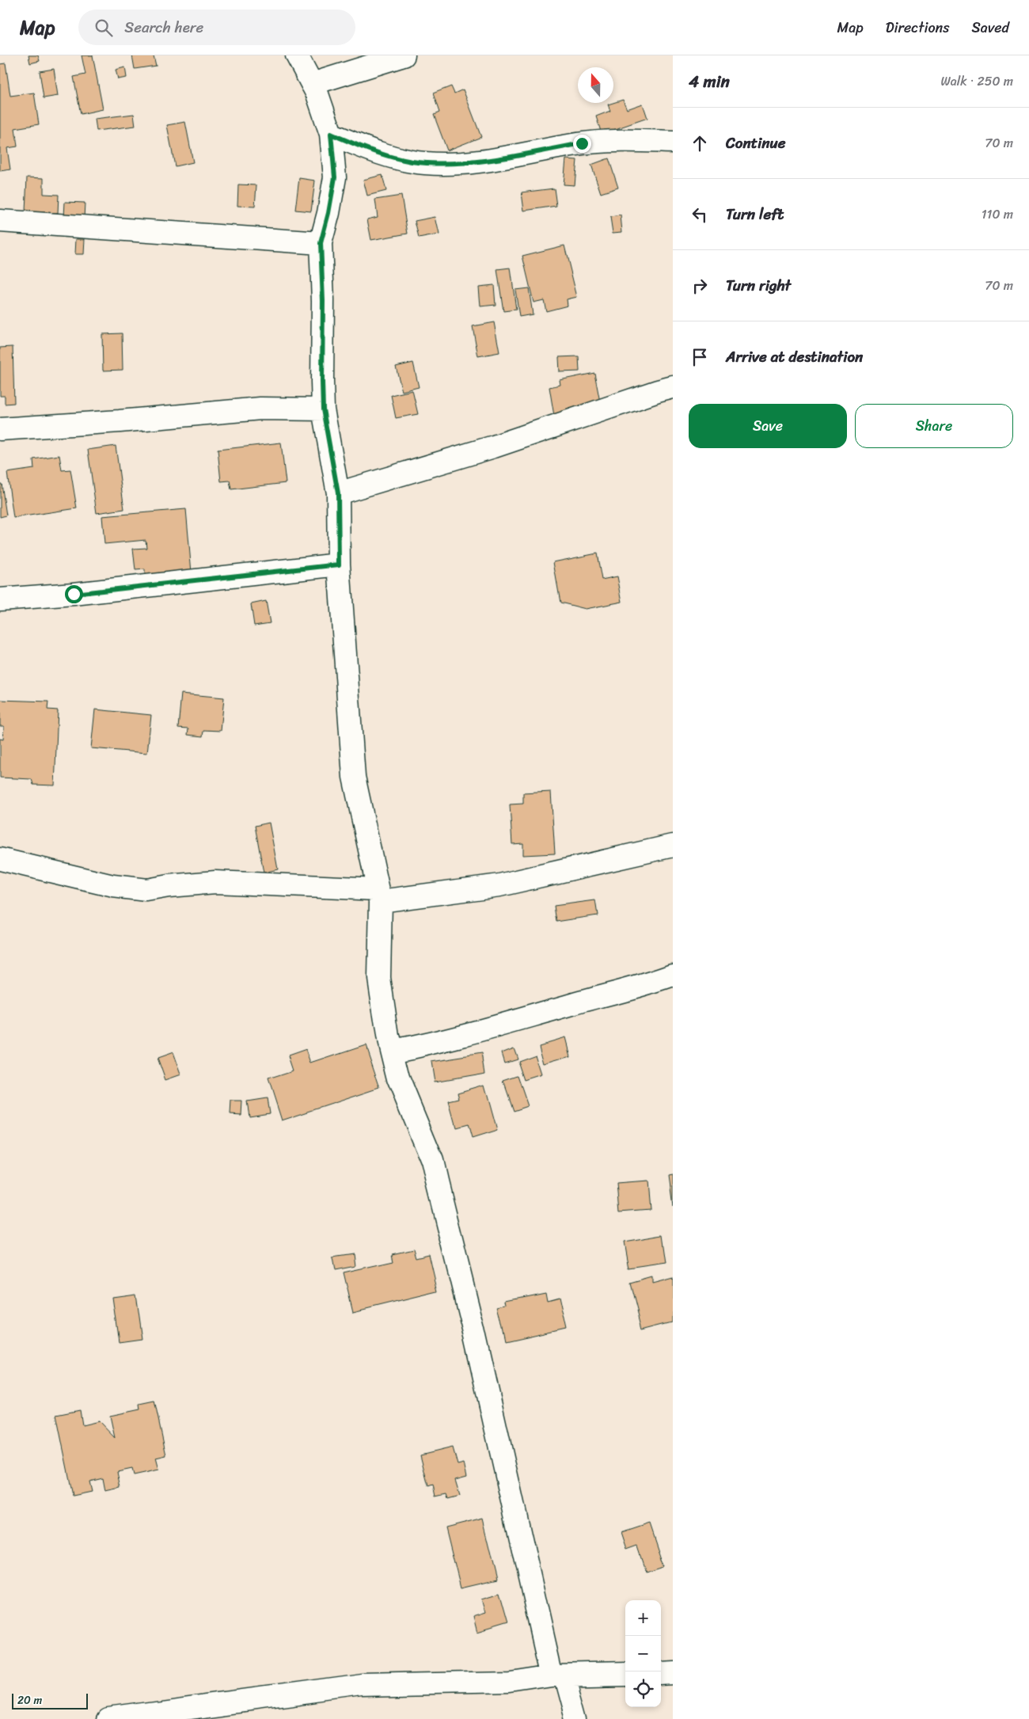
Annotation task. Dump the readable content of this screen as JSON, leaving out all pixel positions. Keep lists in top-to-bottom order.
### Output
{
  "scale_bar": "20 m",
  "north": "top",
  "page": {
    "header": "Map",
    "search": "Search here",
    "nav": ["Map", "Directions", "Saved"],
    "heading": ["4 min", "Walk · 250 m"],
    "list": [
      ["Continue", "70 m"],
      ["Turn left", "110 m"],
      ["Turn right", "70 m"],
      "Arrive at destination"
    ],
    "buttons": ["Save", "Share"],
    "map_buttons": ["+", "−"],
    "scale": "20 m"
  }
}
